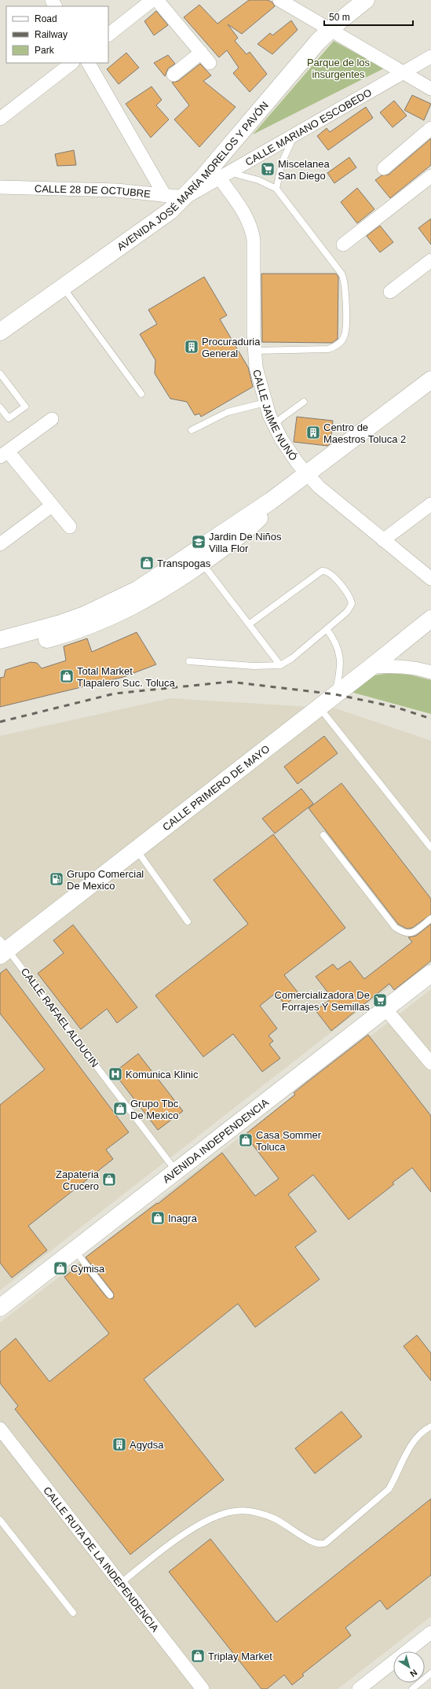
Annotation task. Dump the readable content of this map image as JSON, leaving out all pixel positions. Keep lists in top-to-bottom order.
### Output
{
  "streets": {
    "main road": ["AVENIDA JOSÉ MARÍA MORELOS Y PAVÓN", "CALLE PRIMERO DE MAYO", "AVENIDA INDEPENDENCIA"],
    "street": [
      "CALLE MARIANO ESCOBEDO",
      "CALLE 28 DE OCTUBRE",
      "CALLE JAIME NUNÓ",
      "CALLE RUTA DE LA INDEPENDENCIA"
    ],
    "lane": ["CALLE RAFAEL ALDUCIN"]
  },
  "crossings": [
    ["CALLE MARIANO ESCOBEDO", "AVENIDA JOSÉ MARÍA MORELOS Y PAVÓN"],
    ["CALLE MARIANO ESCOBEDO", "CALLE 28 DE OCTUBRE"],
    ["CALLE MARIANO ESCOBEDO", "CALLE JAIME NUNÓ"],
    ["AVENIDA JOSÉ MARÍA MORELOS Y PAVÓN", "CALLE 28 DE OCTUBRE"],
    ["CALLE PRIMERO DE MAYO", "CALLE RAFAEL ALDUCIN"],
    ["CALLE RAFAEL ALDUCIN", "AVENIDA INDEPENDENCIA"]
  ],
  "parks": ["Parque de los insurgentes"],
  "places": {
    "supermarket": ["Miscelanea San Diego", "Comercializadora De Forrajes Y Semillas"],
    "building": ["Procuraduria General", "Centro de Maestros Toluca 2", "Agydsa"],
    "school or university": ["Jardin De Niños Villa Flor"],
    "shop": [
      "Transpogas",
      "Total Market Tlapalero Suc. Toluca",
      "Grupo Tbc De Mexico",
      "Casa Sommer Toluca",
      "Zapateria Crucero",
      "Inagra",
      "Cymisa",
      "Triplay Market"
    ],
    "fuel station": ["Grupo Comercial De Mexico"],
    "hospital": ["Komunica Klinic"]
  },
  "legend": ["Road", "Railway", "Park"],
  "scale_bar": "50 m",
  "north": "bottom right"
}
